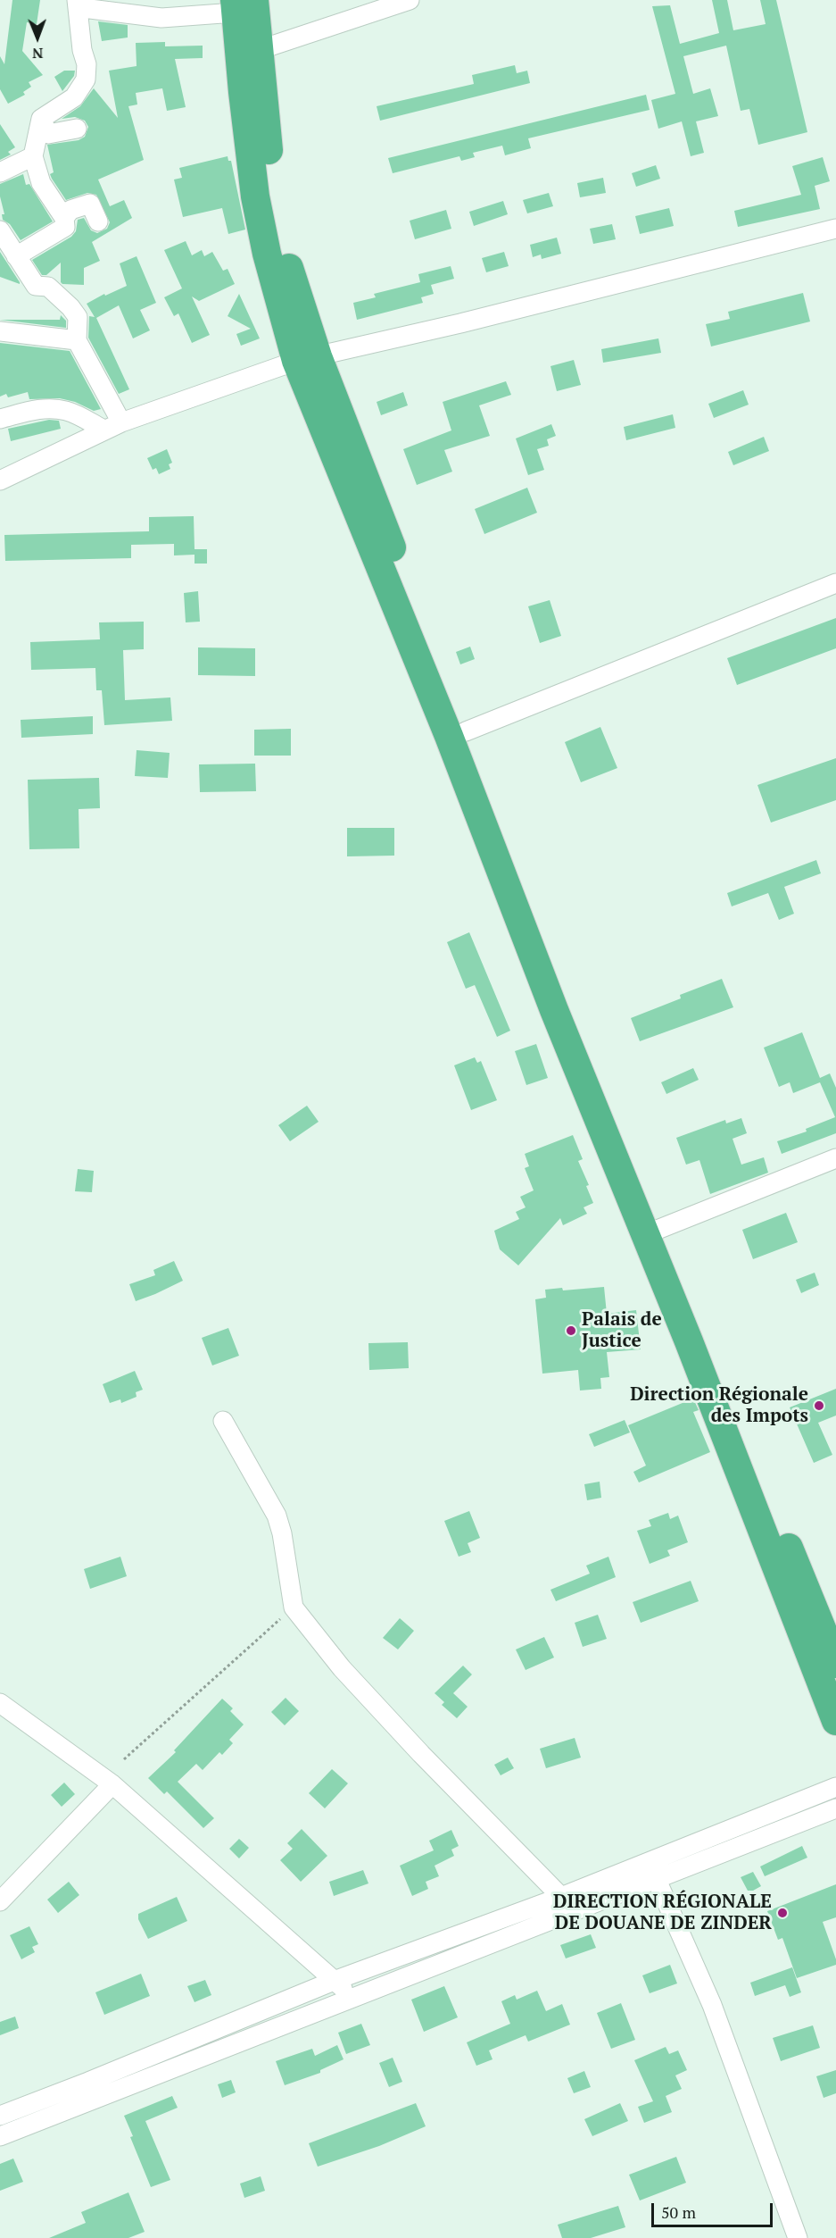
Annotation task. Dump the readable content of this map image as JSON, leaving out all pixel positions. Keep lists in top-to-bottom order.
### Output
{
  "places": ["Palais de Justice", "Direction Régionale des Impots", "DIRECTION RÉGIONALE DE DOUANE DE ZINDER"],
  "scale_bar": "50 m",
  "north": "bottom"
}
